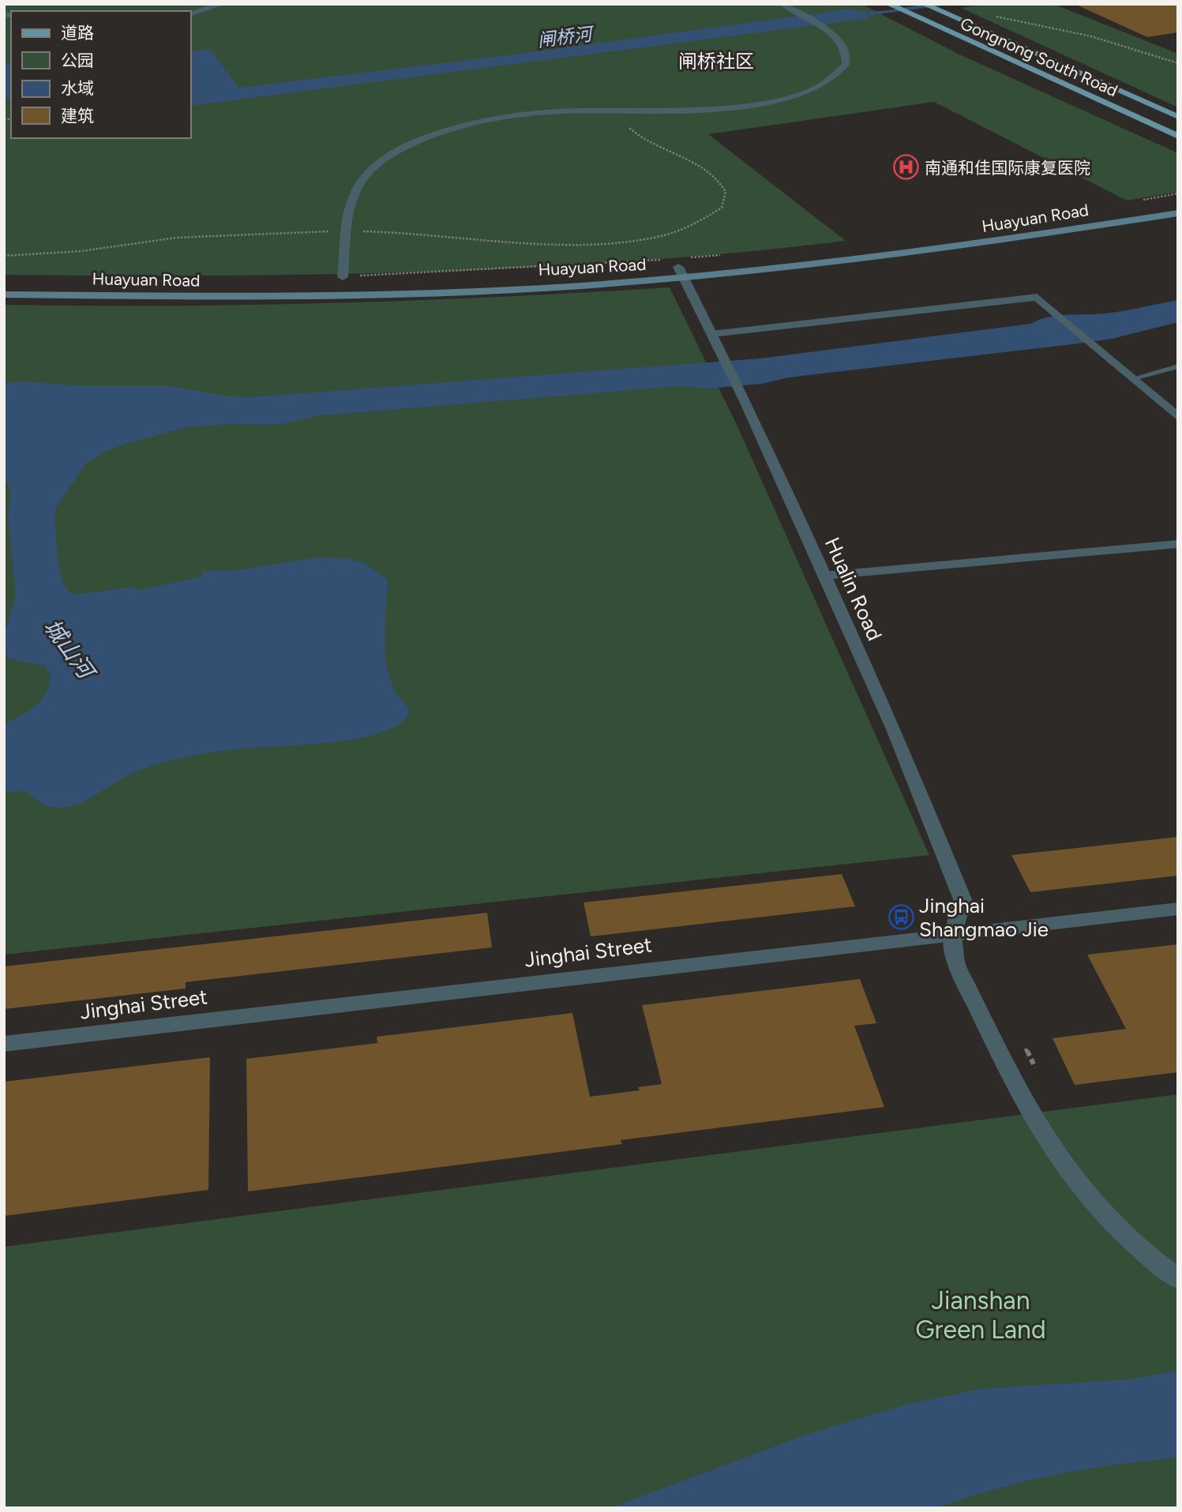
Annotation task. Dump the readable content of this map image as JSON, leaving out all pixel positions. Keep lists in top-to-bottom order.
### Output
{
  "streets": {
    "main road": ["Gongnong South Road", "Huayuan Road"],
    "street": ["Hualin Road", "Jinghai Street"]
  },
  "crossings": [
    ["Huayuan Road", "Hualin Road"],
    ["Hualin Road", "Jinghai Street"]
  ],
  "districts": ["闸桥社区"],
  "water": ["闸桥河", "城山河"],
  "parks": ["Jianshan Green Land"],
  "places": {
    "hospital": ["南通和佳国际康复医院"],
    "bus stop": ["Jinghai Shangmao Jie"]
  },
  "legend": [
    "道路",
    "公园",
    "水域",
    "建筑"
  ]
}
